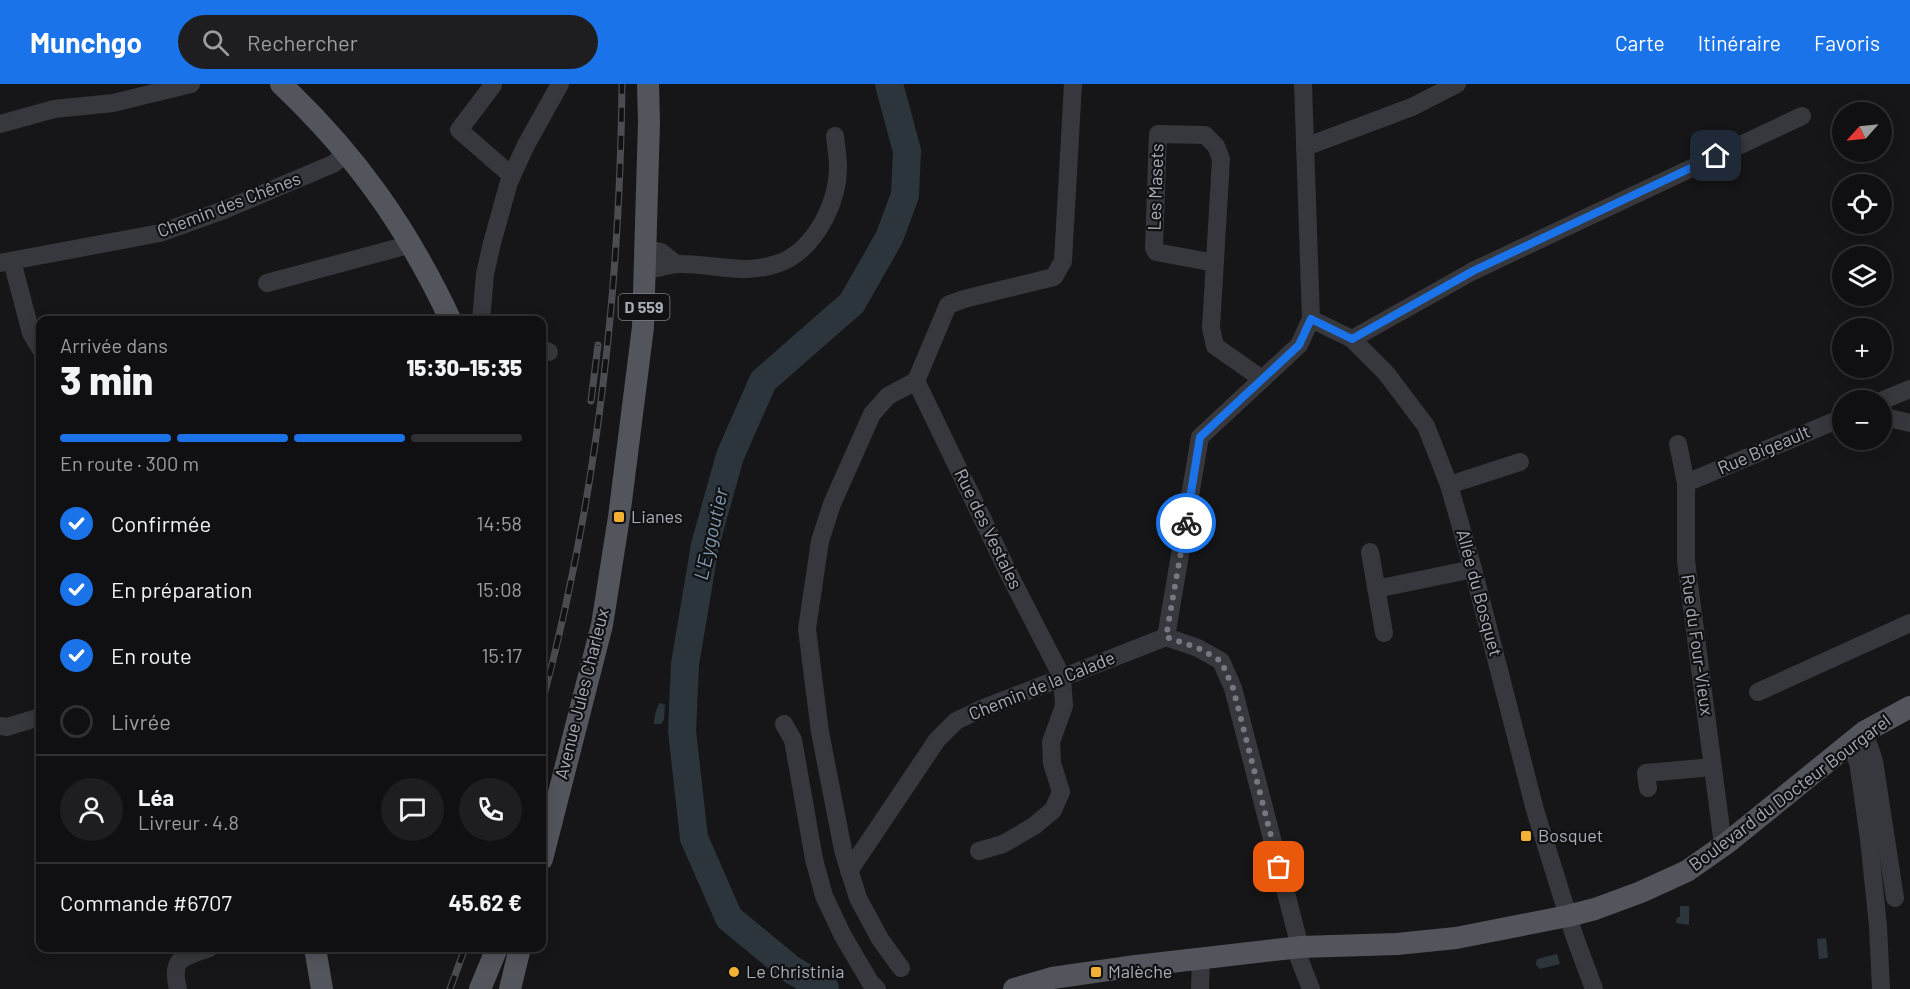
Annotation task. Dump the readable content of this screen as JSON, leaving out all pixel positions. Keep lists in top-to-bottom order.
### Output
{
  "streets": {
    "main road": ["D 559", "Avenue Jules Charleux", "Boulevard du Docteur Bourgarel"],
    "street": [
      "Les Masets",
      "Chemin des Chênes",
      "Rue Bigeault",
      "Rue des Vestales",
      "Allée du Bosquet",
      "Rue du Four-Vieux",
      "Chemin de la Calade"
    ]
  },
  "crossings": [
    ["D 559", "Avenue Jules Charleux"],
    ["Rue Bigeault", "Rue du Four-Vieux"],
    ["Rue des Vestales", "Chemin de la Calade"],
    ["Allée du Bosquet", "Boulevard du Docteur Bourgarel"],
    ["Rue du Four-Vieux", "Boulevard du Docteur Bourgarel"]
  ],
  "water": ["L'Eygoutier"],
  "places": {
    "transit": ["Lianes", "Bosquet", "Malèche"],
    "other": ["Le Christinia"]
  },
  "north": "bottom left",
  "page": {
    "header": "Munchgo",
    "search": "Rechercher",
    "nav": ["Carte", "Itinéraire", "Favoris"],
    "map_buttons": ["+", "−"],
    "heading": ["3 min", "Arrivée dans", "15:30–15:35"],
    "panel": [
      "Léa",
      "Livreur · 4.8",
      "Commande #6707",
      "45.62 €"
    ],
    "bar": "En route · 300 m",
    "list": [
      ["Confirmée", "14:58"],
      ["En préparation", "15:08"],
      ["En route", "15:17"],
      "Livrée"
    ]
  }
}
